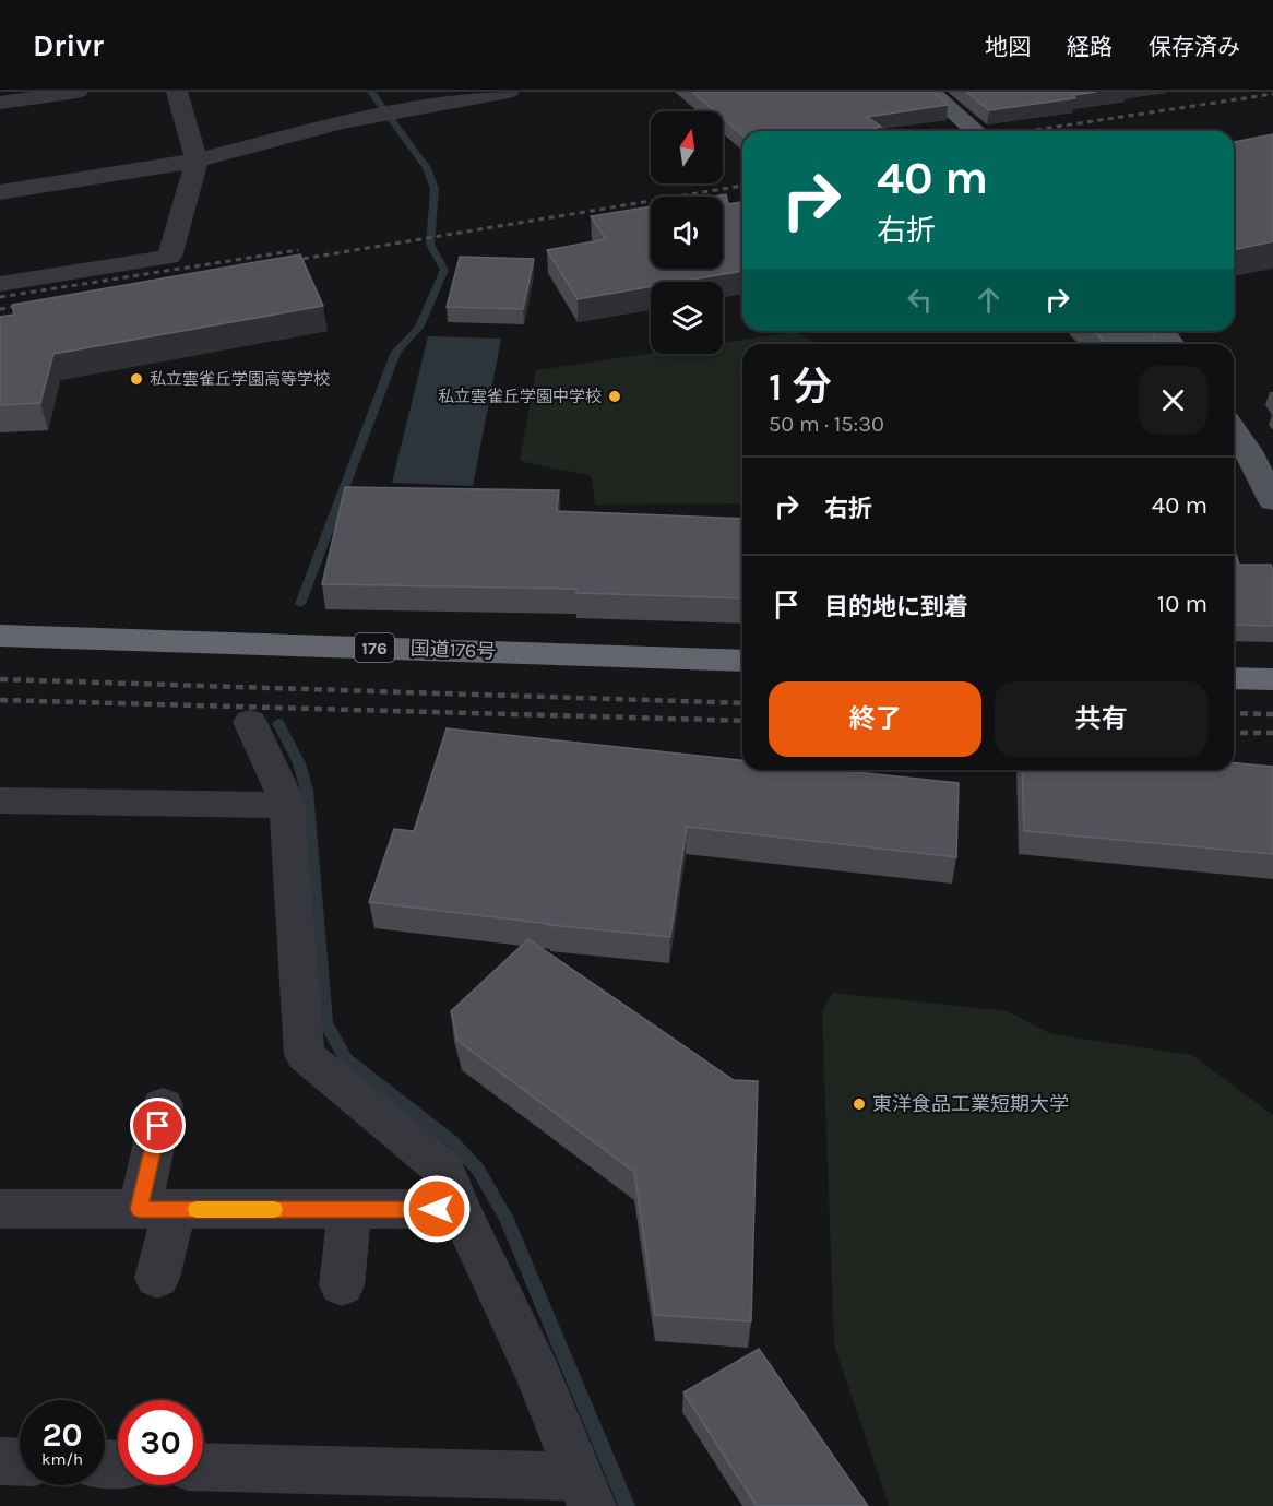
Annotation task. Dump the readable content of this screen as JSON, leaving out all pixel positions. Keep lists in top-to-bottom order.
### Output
{
  "streets": {
    "highway": ["176", "国道176号"]
  },
  "places": ["私立雲雀丘学園高等学校", "私立雲雀丘学園中学校", "東洋食品工業短期大学"],
  "north": "top",
  "page": {
    "header": "Drivr",
    "nav": ["地図", "経路", "保存済み"],
    "turn": ["40 m", "右折"],
    "heading": ["1 分", "50 m · 15:30"],
    "list": [
      {
        "name": "右折",
        "value": "40 m"
      },
      {
        "name": "目的地に到着",
        "value": "10 m"
      }
    ],
    "buttons": ["終了", "共有"],
    "speed": "20 km/h",
    "limit": "30"
  }
}
